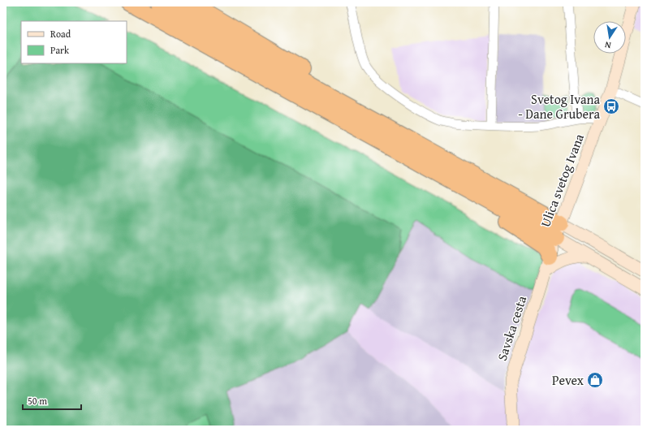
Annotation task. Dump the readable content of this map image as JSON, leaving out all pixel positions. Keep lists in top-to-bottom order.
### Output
{
  "streets": {
    "street": ["Ulica svetog Ivana", "Savska cesta"]
  },
  "crossings": [
    ["Ulica svetog Ivana", "Savska cesta"]
  ],
  "places": {
    "bus stop": ["Svetog Ivana - Dane Grubera"],
    "shop": ["Pevex"]
  },
  "legend": ["Road", "Park"],
  "scale_bar": "50 m",
  "north": "bottom"
}
